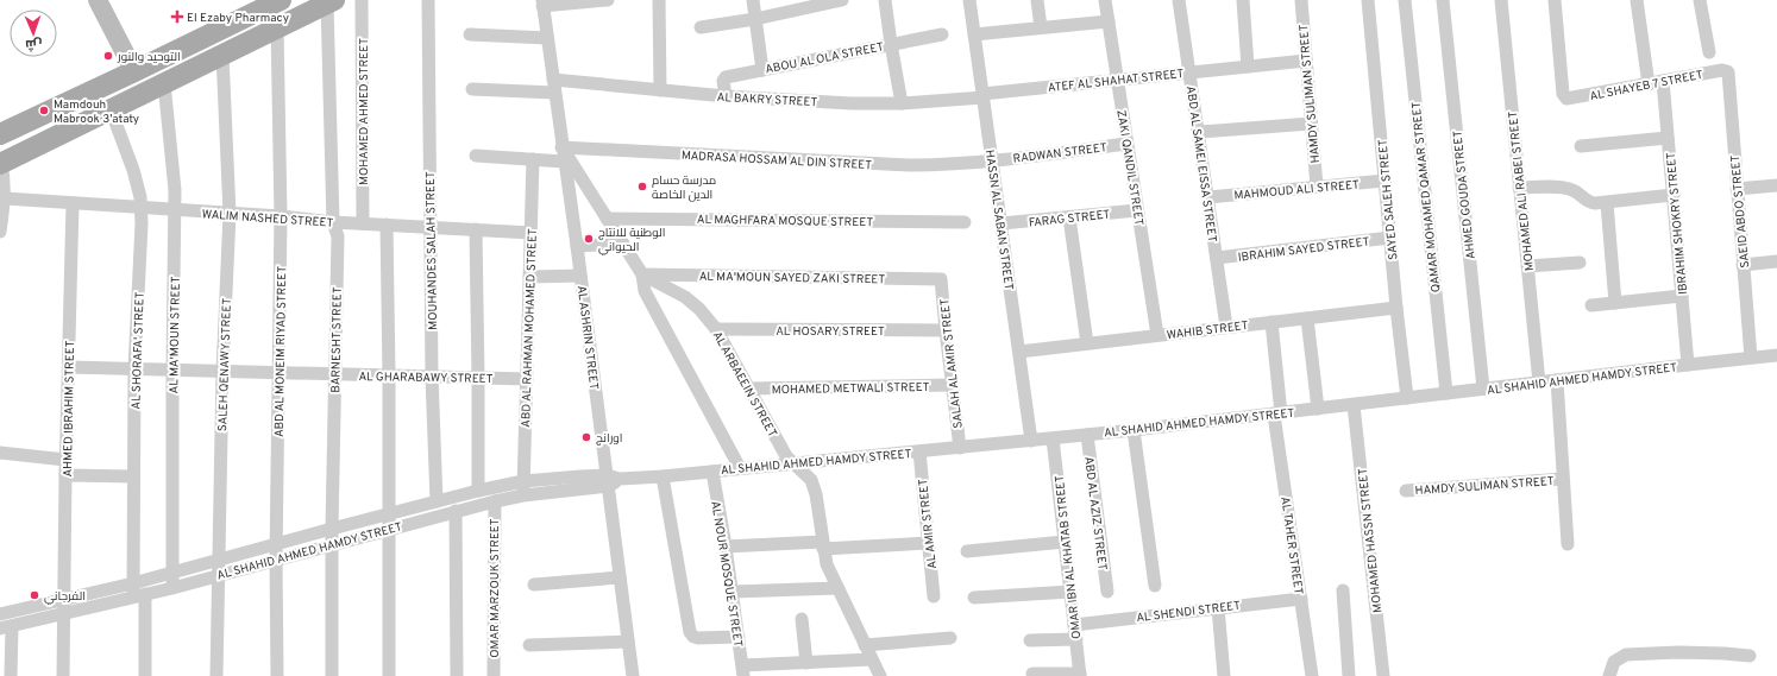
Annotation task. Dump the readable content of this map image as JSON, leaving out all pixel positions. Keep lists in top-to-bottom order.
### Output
{
  "streets": {
    "street": [
      "ABOU AL OLA STREET",
      "ATEF AL SHAHAT STREET",
      "AL SHAYEB 7 STREET",
      "HAMDY SULIMAN STREET",
      "AL BAKRY STREET",
      "MOHAMED AHMED STREET",
      "RADWAN STREET",
      "MADRASA HOSSAM AL DIN STREET",
      "ABD AL SAMEI EISSA STREET",
      "ZAKI QANDIL STREET",
      "MAHMOUD ALI STREET",
      "MOHAMED ALI RABEI STREET",
      "AHMED GOUDA STREET",
      "QAMAR MOHAMED QAMAR STREET",
      "SAYED SALEH STREET",
      "SAEID ABDO STREET",
      "WALIM NASHED STREET",
      "FARAG STREET",
      "AL MAGHFARA MOSQUE STREET",
      "HASSN AL SABAN STREET",
      "IBRAHIM SHOKRY STREET",
      "IBRAHIM SAYED STREET",
      "MOUHANDES SALAH STREET",
      "AL MA'MOUN SAYED ZAKI STREET",
      "ABD AL RAHMAN MOHAMED STREET",
      "WAHIB STREET",
      "AL HOSARY STREET",
      "AL MA'MOUN STREET",
      "AL ASHRIN STREET",
      "BARNESHT STREET",
      "AL SHORAFA' STREET",
      "ABD AL MONEIM RIYAD STREET",
      "SALAH AL AMIR STREET",
      "SALEH QENAWY STREET",
      "AL GHARABAWY STREET",
      "AL SHAHID AHMED HAMDY STREET",
      "AL ARBAEEIN STREET",
      "MOHAMED METWALI STREET",
      "AHMED IBRAHIM STREET",
      "ABD AL AZIZ STREET",
      "AL AMIR STREET",
      "MOHAMED HASSN STREET",
      "AL TAHER STREET",
      "OMAR IBN AL KHATAB STREET",
      "AL NOUR MOSQUE STREET",
      "OMAR MARZOUK STREET",
      "AL SHENDI STREET"
    ]
  },
  "crossings": [
    ["ABOU AL OLA STREET", "AL BAKRY STREET"],
    ["ATEF AL SHAHAT STREET", "HAMDY SULIMAN STREET"],
    ["ATEF AL SHAHAT STREET", "AL BAKRY STREET"],
    ["ATEF AL SHAHAT STREET", "ABD AL SAMEI EISSA STREET"],
    ["ATEF AL SHAHAT STREET", "ZAKI QANDIL STREET"],
    ["ATEF AL SHAHAT STREET", "HASSN AL SABAN STREET"],
    ["AL SHAYEB 7 STREET", "SAEID ABDO STREET"],
    ["AL SHAYEB 7 STREET", "IBRAHIM SHOKRY STREET"],
    ["HAMDY SULIMAN STREET", "MAHMOUD ALI STREET"],
    ["AL BAKRY STREET", "HASSN AL SABAN STREET"],
    ["AL BAKRY STREET", "AL ASHRIN STREET"],
    ["MOHAMED AHMED STREET", "WALIM NASHED STREET"],
    ["RADWAN STREET", "MADRASA HOSSAM AL DIN STREET"],
    ["RADWAN STREET", "ZAKI QANDIL STREET"],
    ["RADWAN STREET", "HASSN AL SABAN STREET"],
    ["MADRASA HOSSAM AL DIN STREET", "HASSN AL SABAN STREET"],
    ["MADRASA HOSSAM AL DIN STREET", "AL ASHRIN STREET"],
    ["ABD AL SAMEI EISSA STREET", "MAHMOUD ALI STREET"],
    ["ABD AL SAMEI EISSA STREET", "IBRAHIM SAYED STREET"],
    ["ABD AL SAMEI EISSA STREET", "WAHIB STREET"],
    ["ZAKI QANDIL STREET", "FARAG STREET"],
    ["ZAKI QANDIL STREET", "WAHIB STREET"],
    ["MAHMOUD ALI STREET", "SAYED SALEH STREET"],
    ["MOHAMED ALI RABEI STREET", "AL SHAHID AHMED HAMDY STREET"],
    ["AHMED GOUDA STREET", "AL SHAHID AHMED HAMDY STREET"],
    ["QAMAR MOHAMED QAMAR STREET", "AL SHAHID AHMED HAMDY STREET"],
    ["SAYED SALEH STREET", "IBRAHIM SAYED STREET"],
    ["SAYED SALEH STREET", "WAHIB STREET"],
    ["SAYED SALEH STREET", "AL SHAHID AHMED HAMDY STREET"],
    ["SAEID ABDO STREET", "AL SHAHID AHMED HAMDY STREET"],
    ["WALIM NASHED STREET", "MOUHANDES SALAH STREET"],
    ["WALIM NASHED STREET", "ABD AL RAHMAN MOHAMED STREET"],
    ["WALIM NASHED STREET", "AL MA'MOUN STREET"],
    ["WALIM NASHED STREET", "BARNESHT STREET"],
    ["WALIM NASHED STREET", "AL SHORAFA' STREET"],
    ["WALIM NASHED STREET", "ABD AL MONEIM RIYAD STREET"],
    ["WALIM NASHED STREET", "SALEH QENAWY STREET"],
    ["WALIM NASHED STREET", "AHMED IBRAHIM STREET"],
    ["FARAG STREET", "HASSN AL SABAN STREET"],
    ["HASSN AL SABAN STREET", "WAHIB STREET"],
    ["HASSN AL SABAN STREET", "AL SHAHID AHMED HAMDY STREET"],
    ["IBRAHIM SHOKRY STREET", "AL SHAHID AHMED HAMDY STREET"],
    ["MOUHANDES SALAH STREET", "AL GHARABAWY STREET"],
    ["MOUHANDES SALAH STREET", "AL SHAHID AHMED HAMDY STREET"],
    ["AL MA'MOUN SAYED ZAKI STREET", "SALAH AL AMIR STREET"],
    ["AL MA'MOUN SAYED ZAKI STREET", "AL ARBAEEIN STREET"],
    ["ABD AL RAHMAN MOHAMED STREET", "AL GHARABAWY STREET"],
    ["ABD AL RAHMAN MOHAMED STREET", "AL SHAHID AHMED HAMDY STREET"],
    ["WAHIB STREET", "AL TAHER STREET"],
    ["AL HOSARY STREET", "SALAH AL AMIR STREET"],
    ["AL HOSARY STREET", "AL ARBAEEIN STREET"],
    ["AL MA'MOUN STREET", "AL GHARABAWY STREET"],
    ["AL MA'MOUN STREET", "AL SHAHID AHMED HAMDY STREET"],
    ["AL ASHRIN STREET", "AL SHAHID AHMED HAMDY STREET"],
    ["BARNESHT STREET", "AL GHARABAWY STREET"],
    ["BARNESHT STREET", "AL SHAHID AHMED HAMDY STREET"],
    ["AL SHORAFA' STREET", "AL GHARABAWY STREET"],
    ["AL SHORAFA' STREET", "AL SHAHID AHMED HAMDY STREET"],
    ["ABD AL MONEIM RIYAD STREET", "AL GHARABAWY STREET"],
    ["ABD AL MONEIM RIYAD STREET", "AL SHAHID AHMED HAMDY STREET"],
    ["SALAH AL AMIR STREET", "AL SHAHID AHMED HAMDY STREET"],
    ["SALAH AL AMIR STREET", "MOHAMED METWALI STREET"],
    ["SALEH QENAWY STREET", "AL GHARABAWY STREET"],
    ["SALEH QENAWY STREET", "AL SHAHID AHMED HAMDY STREET"],
    ["AL GHARABAWY STREET", "AHMED IBRAHIM STREET"],
    ["AL SHAHID AHMED HAMDY STREET", "AL ARBAEEIN STREET"],
    ["AL SHAHID AHMED HAMDY STREET", "AHMED IBRAHIM STREET"],
    ["AL SHAHID AHMED HAMDY STREET", "ABD AL AZIZ STREET"],
    ["AL SHAHID AHMED HAMDY STREET", "AL AMIR STREET"],
    ["AL SHAHID AHMED HAMDY STREET", "MOHAMED HASSN STREET"],
    ["AL SHAHID AHMED HAMDY STREET", "AL TAHER STREET"],
    ["AL SHAHID AHMED HAMDY STREET", "OMAR IBN AL KHATAB STREET"],
    ["AL SHAHID AHMED HAMDY STREET", "AL NOUR MOSQUE STREET"],
    ["AL SHAHID AHMED HAMDY STREET", "OMAR MARZOUK STREET"],
    ["AL ARBAEEIN STREET", "MOHAMED METWALI STREET"],
    ["AL TAHER STREET", "AL SHENDI STREET"],
    ["OMAR IBN AL KHATAB STREET", "AL SHENDI STREET"]
  ],
  "places": {
    "health": ["El Ezaby Pharmacy"],
    "other": [
      "التوحيد والنور",
      "Mamdouh Mabrook 3'ataty",
      "مدرسة حسام الدين الخاصة",
      "الوطنية للانتاج الحيواني",
      "اورانج",
      "الفرجاني"
    ]
  },
  "north": "bottom"
}
